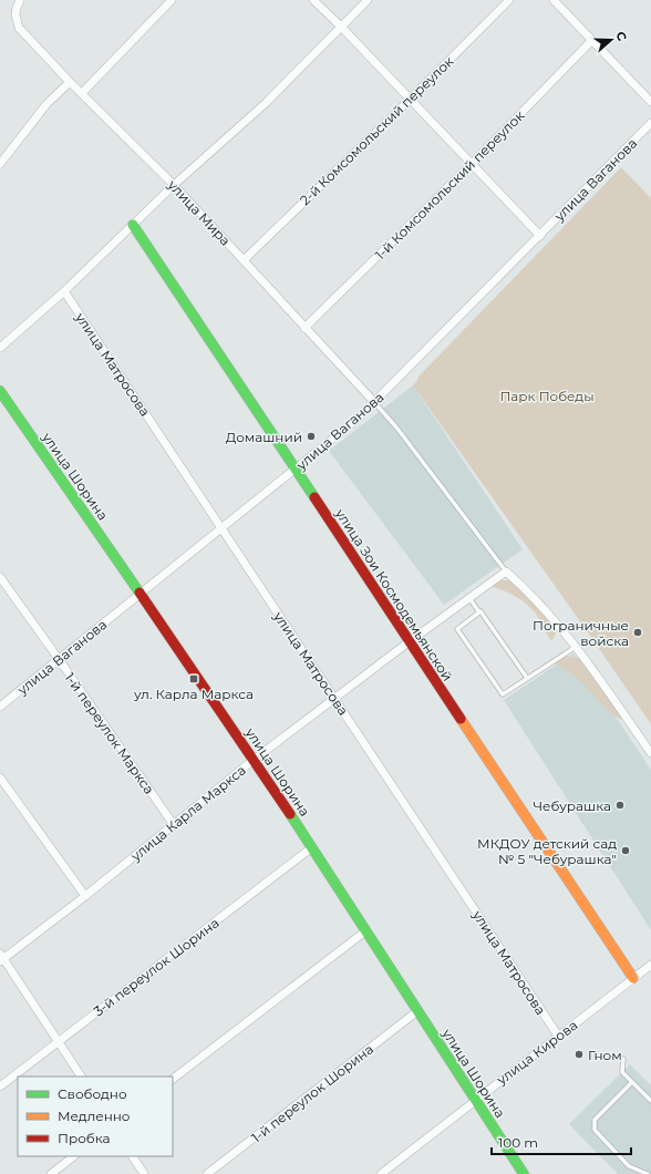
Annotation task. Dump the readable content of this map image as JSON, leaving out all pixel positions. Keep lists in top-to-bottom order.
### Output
{
  "streets": {
    "street": [
      "2-й Комсомольский переулок",
      "улица Ваганова",
      "1-й Комсомольский переулок",
      "улица Мира",
      "улица Матросова",
      "улица Шорина",
      "улица Зои Космодемьянской",
      "1-й переулок Маркса",
      "улица Карла Маркса",
      "3-й переулок Шорина",
      "улица Кирова",
      "1-й переулок Шорина"
    ]
  },
  "crossings": [
    ["2-й Комсомольский переулок", "улица Мира"],
    ["улица Ваганова", "улица Мира"],
    ["улица Ваганова", "улица Матросова"],
    ["улица Ваганова", "улица Шорина"],
    ["улица Ваганова", "улица Зои Космодемьянской"],
    ["улица Ваганова", "1-й переулок Маркса"],
    ["1-й Комсомольский переулок", "улица Мира"],
    ["улица Матросова", "улица Карла Маркса"],
    ["улица Матросова", "улица Кирова"],
    ["улица Шорина", "улица Карла Маркса"],
    ["улица Шорина", "3-й переулок Шорина"],
    ["улица Шорина", "улица Кирова"],
    ["улица Шорина", "1-й переулок Шорина"],
    ["улица Зои Космодемьянской", "улица Карла Маркса"],
    ["улица Зои Космодемьянской", "улица Кирова"],
    ["1-й переулок Маркса", "улица Карла Маркса"]
  ],
  "parks": ["Парк Победы"],
  "places": {
    "other": [
      "Домашний",
      "Пограничные войска",
      "Чебурашка",
      "МКДОУ детский сад № 5 \"Чебурашка\"",
      "Гном"
    ],
    "transit": ["ул. Карла Маркса"]
  },
  "legend": ["Свободно", "Медленно", "Пробка"],
  "scale_bar": "100 m",
  "north": "right"
}
